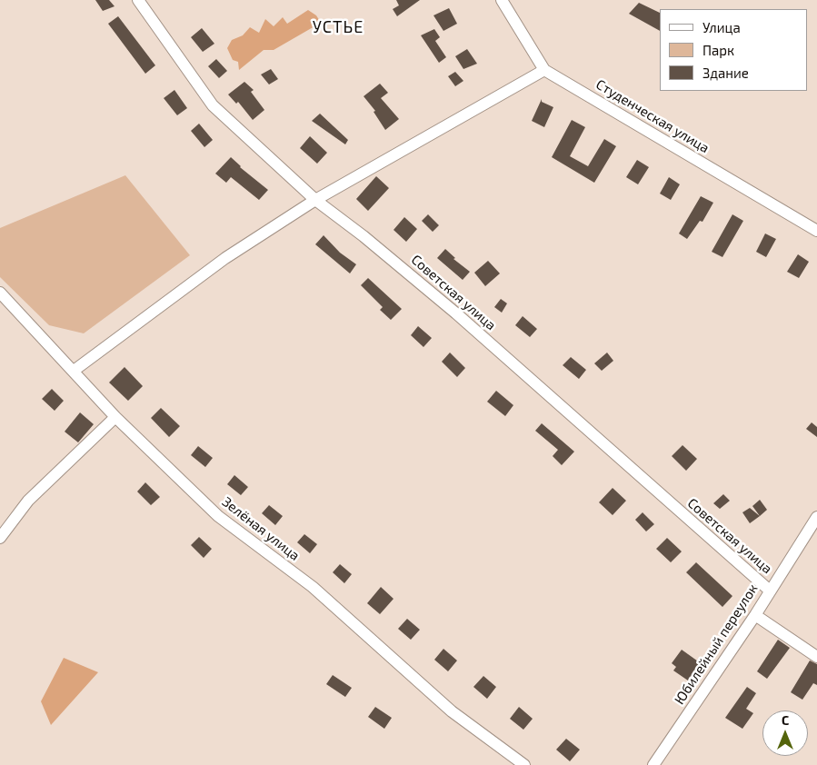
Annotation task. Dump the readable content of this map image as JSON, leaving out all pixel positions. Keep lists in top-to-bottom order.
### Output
{
  "streets": {
    "street": [
      "Студенческая улица",
      "Советская улица",
      "Зелёная улица",
      "Юбилейный переулок"
    ]
  },
  "crossings": [
    ["Советская улица", "Юбилейный переулок"]
  ],
  "districts": ["УСТЬЕ"],
  "legend": ["Улица", "Парк", "Здание"],
  "north": "top"
}
